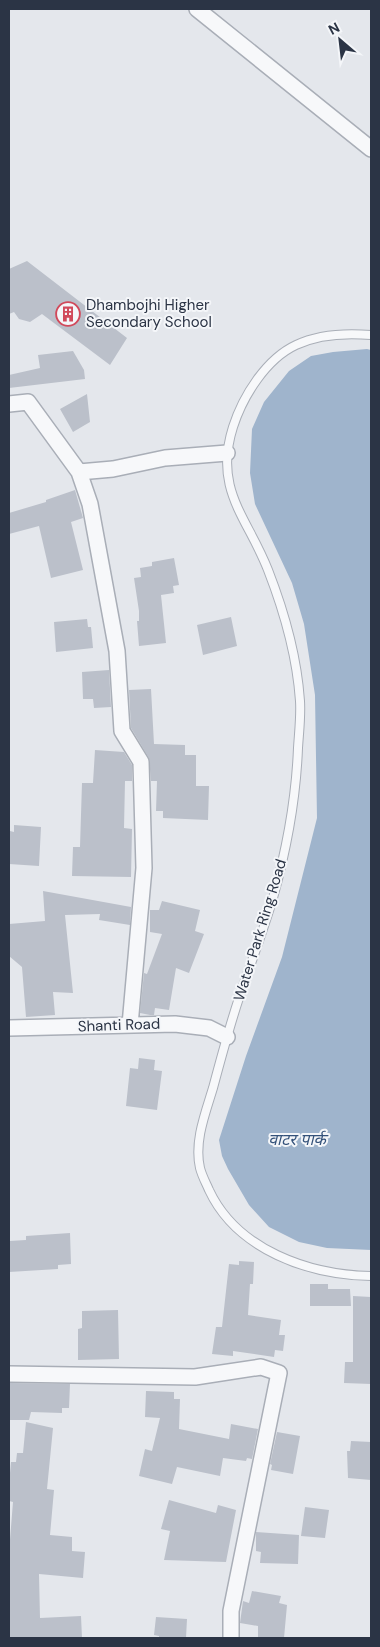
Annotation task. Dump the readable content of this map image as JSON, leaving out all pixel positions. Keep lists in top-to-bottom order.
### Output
{
  "streets": {
    "street": ["Shanti Road"],
    "lane": ["Water Park Ring Road"]
  },
  "crossings": [
    ["Water Park Ring Road", "Shanti Road"]
  ],
  "water": ["वाटर पार्क"],
  "places": {
    "building": ["Dhambojhi Higher Secondary School"]
  },
  "north": "top left"
}
